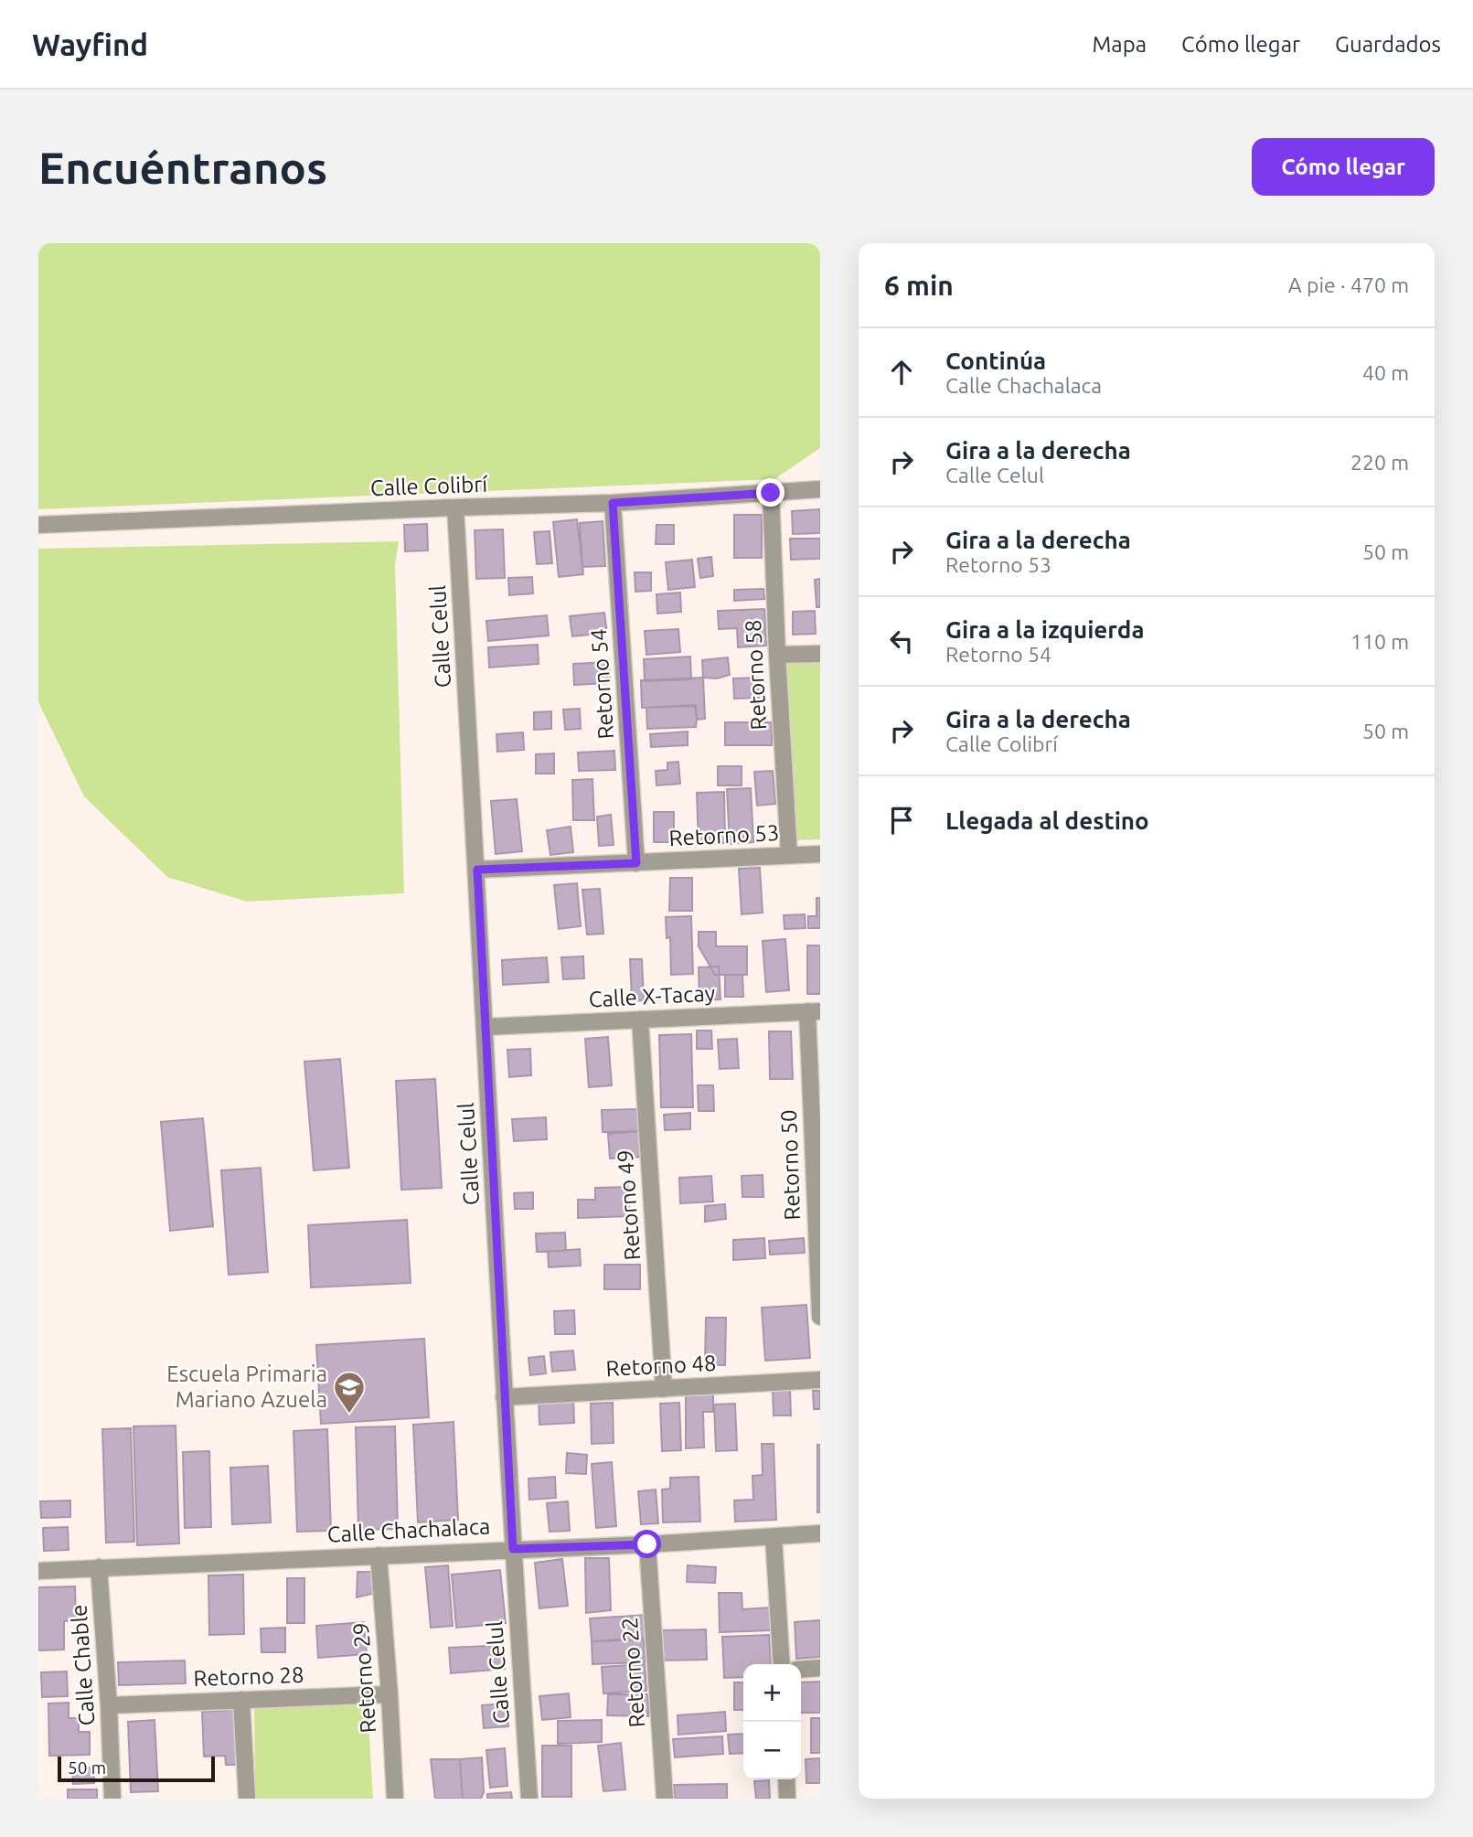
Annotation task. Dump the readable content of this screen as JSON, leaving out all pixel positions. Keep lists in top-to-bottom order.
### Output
{
  "streets": {
    "street": [
      "Calle Colibrí",
      "Calle Celul",
      "Retorno 58",
      "Retorno 54",
      "Retorno 53",
      "Calle X-Tacay",
      "Retorno 50",
      "Retorno 49",
      "Retorno 48",
      "Calle Chachalaca",
      "Calle Chable",
      "Retorno 22",
      "Retorno 28",
      "Retorno 29"
    ]
  },
  "crossings": [
    ["Calle Colibrí", "Calle Celul"],
    ["Calle Colibrí", "Retorno 58"],
    ["Calle Colibrí", "Retorno 54"],
    ["Calle Celul", "Retorno 53"],
    ["Calle Celul", "Calle X-Tacay"],
    ["Calle Celul", "Retorno 48"],
    ["Calle Celul", "Calle Chachalaca"],
    ["Retorno 58", "Retorno 53"],
    ["Retorno 54", "Retorno 53"],
    ["Calle X-Tacay", "Retorno 50"],
    ["Calle X-Tacay", "Retorno 49"],
    ["Retorno 49", "Retorno 48"],
    ["Calle Chachalaca", "Calle Chable"],
    ["Calle Chachalaca", "Retorno 22"],
    ["Calle Chachalaca", "Retorno 29"],
    ["Calle Chable", "Retorno 28"],
    ["Retorno 28", "Retorno 29"]
  ],
  "places": {
    "school or university": ["Escuela Primaria Mariano Azuela"]
  },
  "scale_bar": "50 m",
  "page": {
    "header": "Wayfind",
    "nav": ["Mapa", "Cómo llegar", "Guardados"],
    "buttons": "Cómo llegar",
    "title": "Encuéntranos",
    "heading": ["6 min", "A pie · 470 m"],
    "list": [
      ["Continúa", "Calle Chachalaca", "40 m"],
      ["Gira a la derecha", "Calle Celul", "220 m"],
      ["Gira a la derecha", "Retorno 53", "50 m"],
      ["Gira a la izquierda", "Retorno 54", "110 m"],
      ["Gira a la derecha", "Calle Colibrí", "50 m"],
      "Llegada al destino"
    ],
    "map_buttons": ["+", "−"],
    "scale": "50 m"
  }
}
